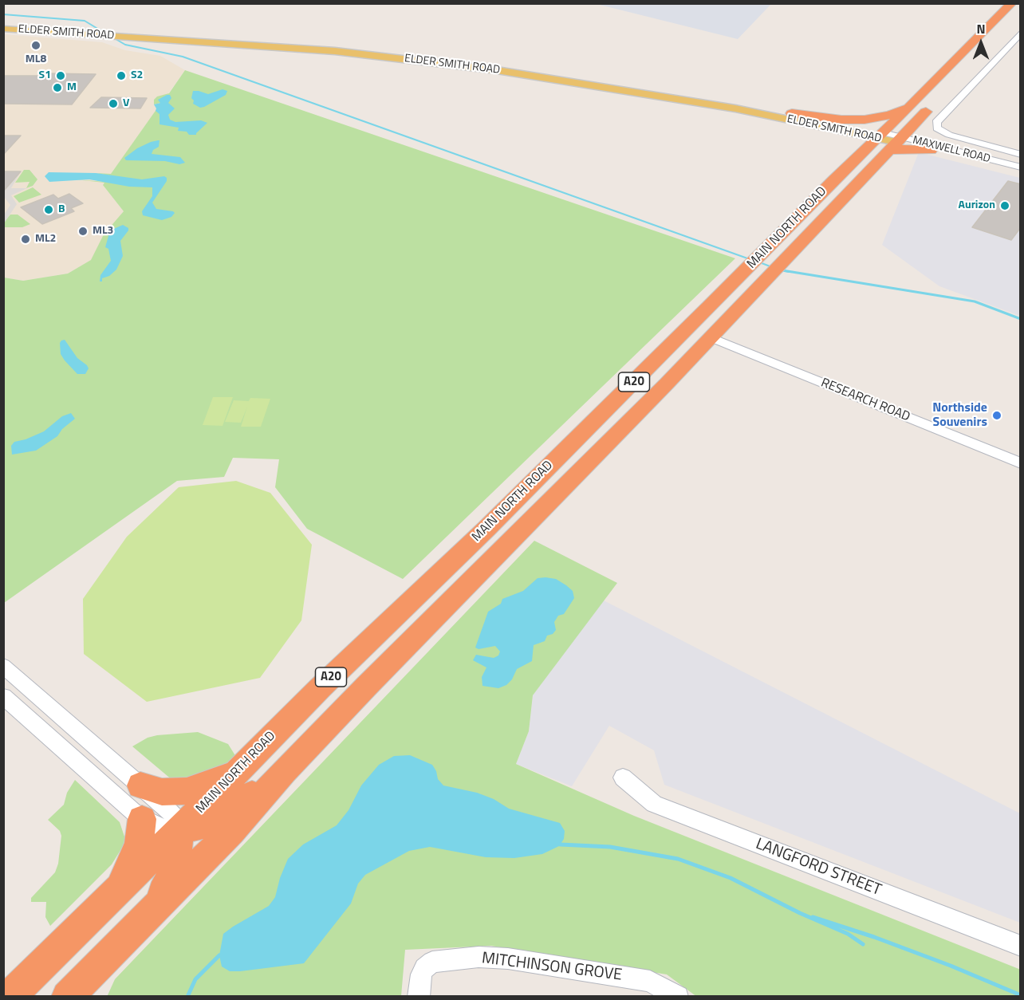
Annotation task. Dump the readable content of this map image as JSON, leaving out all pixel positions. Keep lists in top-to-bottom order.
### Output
{
  "streets": {
    "highway": ["MAIN NORTH ROAD", "A20"],
    "main road": ["ELDER SMITH ROAD"],
    "street": [
      "MAXWELL ROAD",
      "RESEARCH ROAD",
      "LANGFORD STREET",
      "MITCHINSON GROVE"
    ]
  },
  "crossings": [
    ["ELDER SMITH ROAD", "MAXWELL ROAD"],
    ["ELDER SMITH ROAD", "MAIN NORTH ROAD"],
    ["MAXWELL ROAD", "MAIN NORTH ROAD"],
    ["MAIN NORTH ROAD", "RESEARCH ROAD"]
  ],
  "places": [
    "ML8",
    "S1",
    "S2",
    "M",
    "V",
    "Aurizon",
    "B",
    "ML3",
    "ML2",
    "Northside Souvenirs"
  ],
  "north": "top"
}
